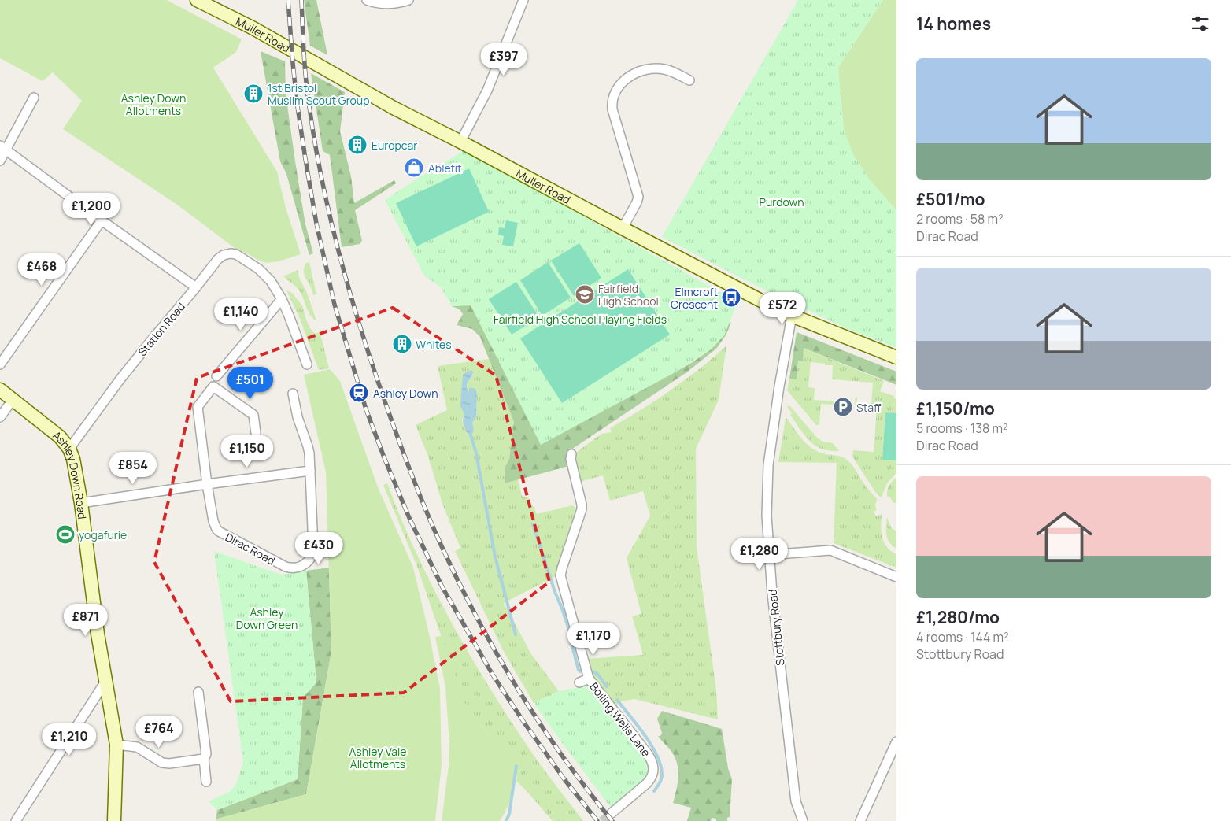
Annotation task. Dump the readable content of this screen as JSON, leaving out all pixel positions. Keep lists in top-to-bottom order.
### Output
{
  "streets": {
    "main road": ["Muller Road", "Ashley Down Road"],
    "street": [
      "Station Road",
      "Dirac Road",
      "Stottbury Road",
      "Boiling Wells Lane"
    ]
  },
  "crossings": [
    ["Muller Road", "Stottbury Road"],
    ["Station Road", "Ashley Down Road"]
  ],
  "parks": [
    "Ashley Down Allotments",
    "Purdown",
    "Fairfield High School Playing Fields",
    "Ashley Down Green",
    "Ashley Vale Allotments"
  ],
  "places": {
    "building": ["1st Bristol Muslim Scout Group", "Europcar", "Whites"],
    "shop": ["Ablefit"],
    "school or university": ["Fairfield High School"],
    "bus stop": ["Elmcroft Crescent"],
    "station": ["Ashley Down"],
    "parking": ["Staff"],
    "sports": ["yogafurie"]
  },
  "page": {
    "heading": "14 homes",
    "price": [
      "£397",
      "£1,200",
      "£468",
      "£572",
      "£1,140",
      "£501",
      "£1,150",
      "£854",
      "£430",
      "£1,280",
      "£871",
      "£1,170",
      "£764",
      "£1,210"
    ],
    "list": [
      {
        "name": "£501/mo",
        "note": "2 rooms · 58 m² · Dirac Road"
      },
      {
        "name": "£1,150/mo",
        "note": "5 rooms · 138 m² · Dirac Road"
      },
      {
        "name": "£1,280/mo",
        "note": "4 rooms · 144 m² · Stottbury Road"
      }
    ]
  }
}
